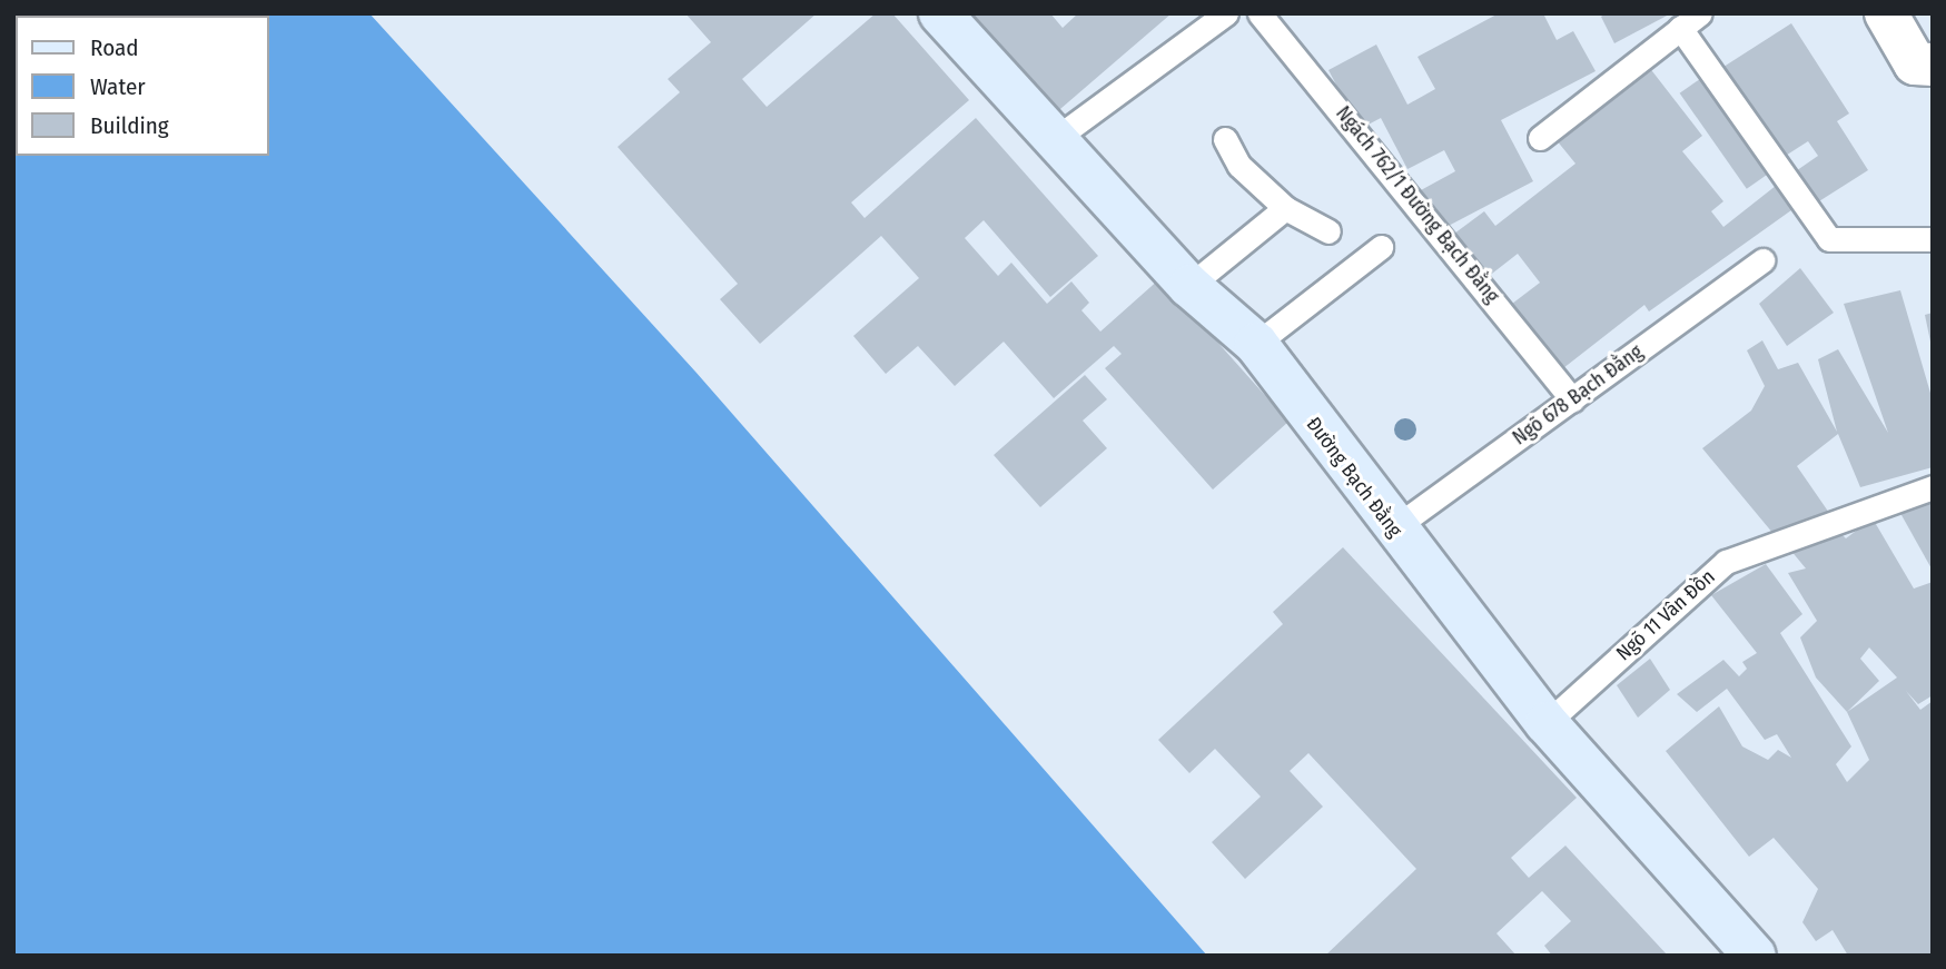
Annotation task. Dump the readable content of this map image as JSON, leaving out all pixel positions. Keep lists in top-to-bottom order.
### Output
{
  "streets": {
    "street": ["Đường Bạch Đằng"],
    "lane": ["Ngách 762/1 Đường Bạch Đằng", "Ngõ 678 Bạch Đằng", "Ngõ 11 Vân Đồn"]
  },
  "crossings": [
    ["Ngách 762/1 Đường Bạch Đằng", "Ngõ 678 Bạch Đằng"],
    ["Ngõ 678 Bạch Đằng", "Đường Bạch Đằng"],
    ["Đường Bạch Đằng", "Ngõ 11 Vân Đồn"]
  ],
  "legend": ["Road", "Water", "Building"]
}
